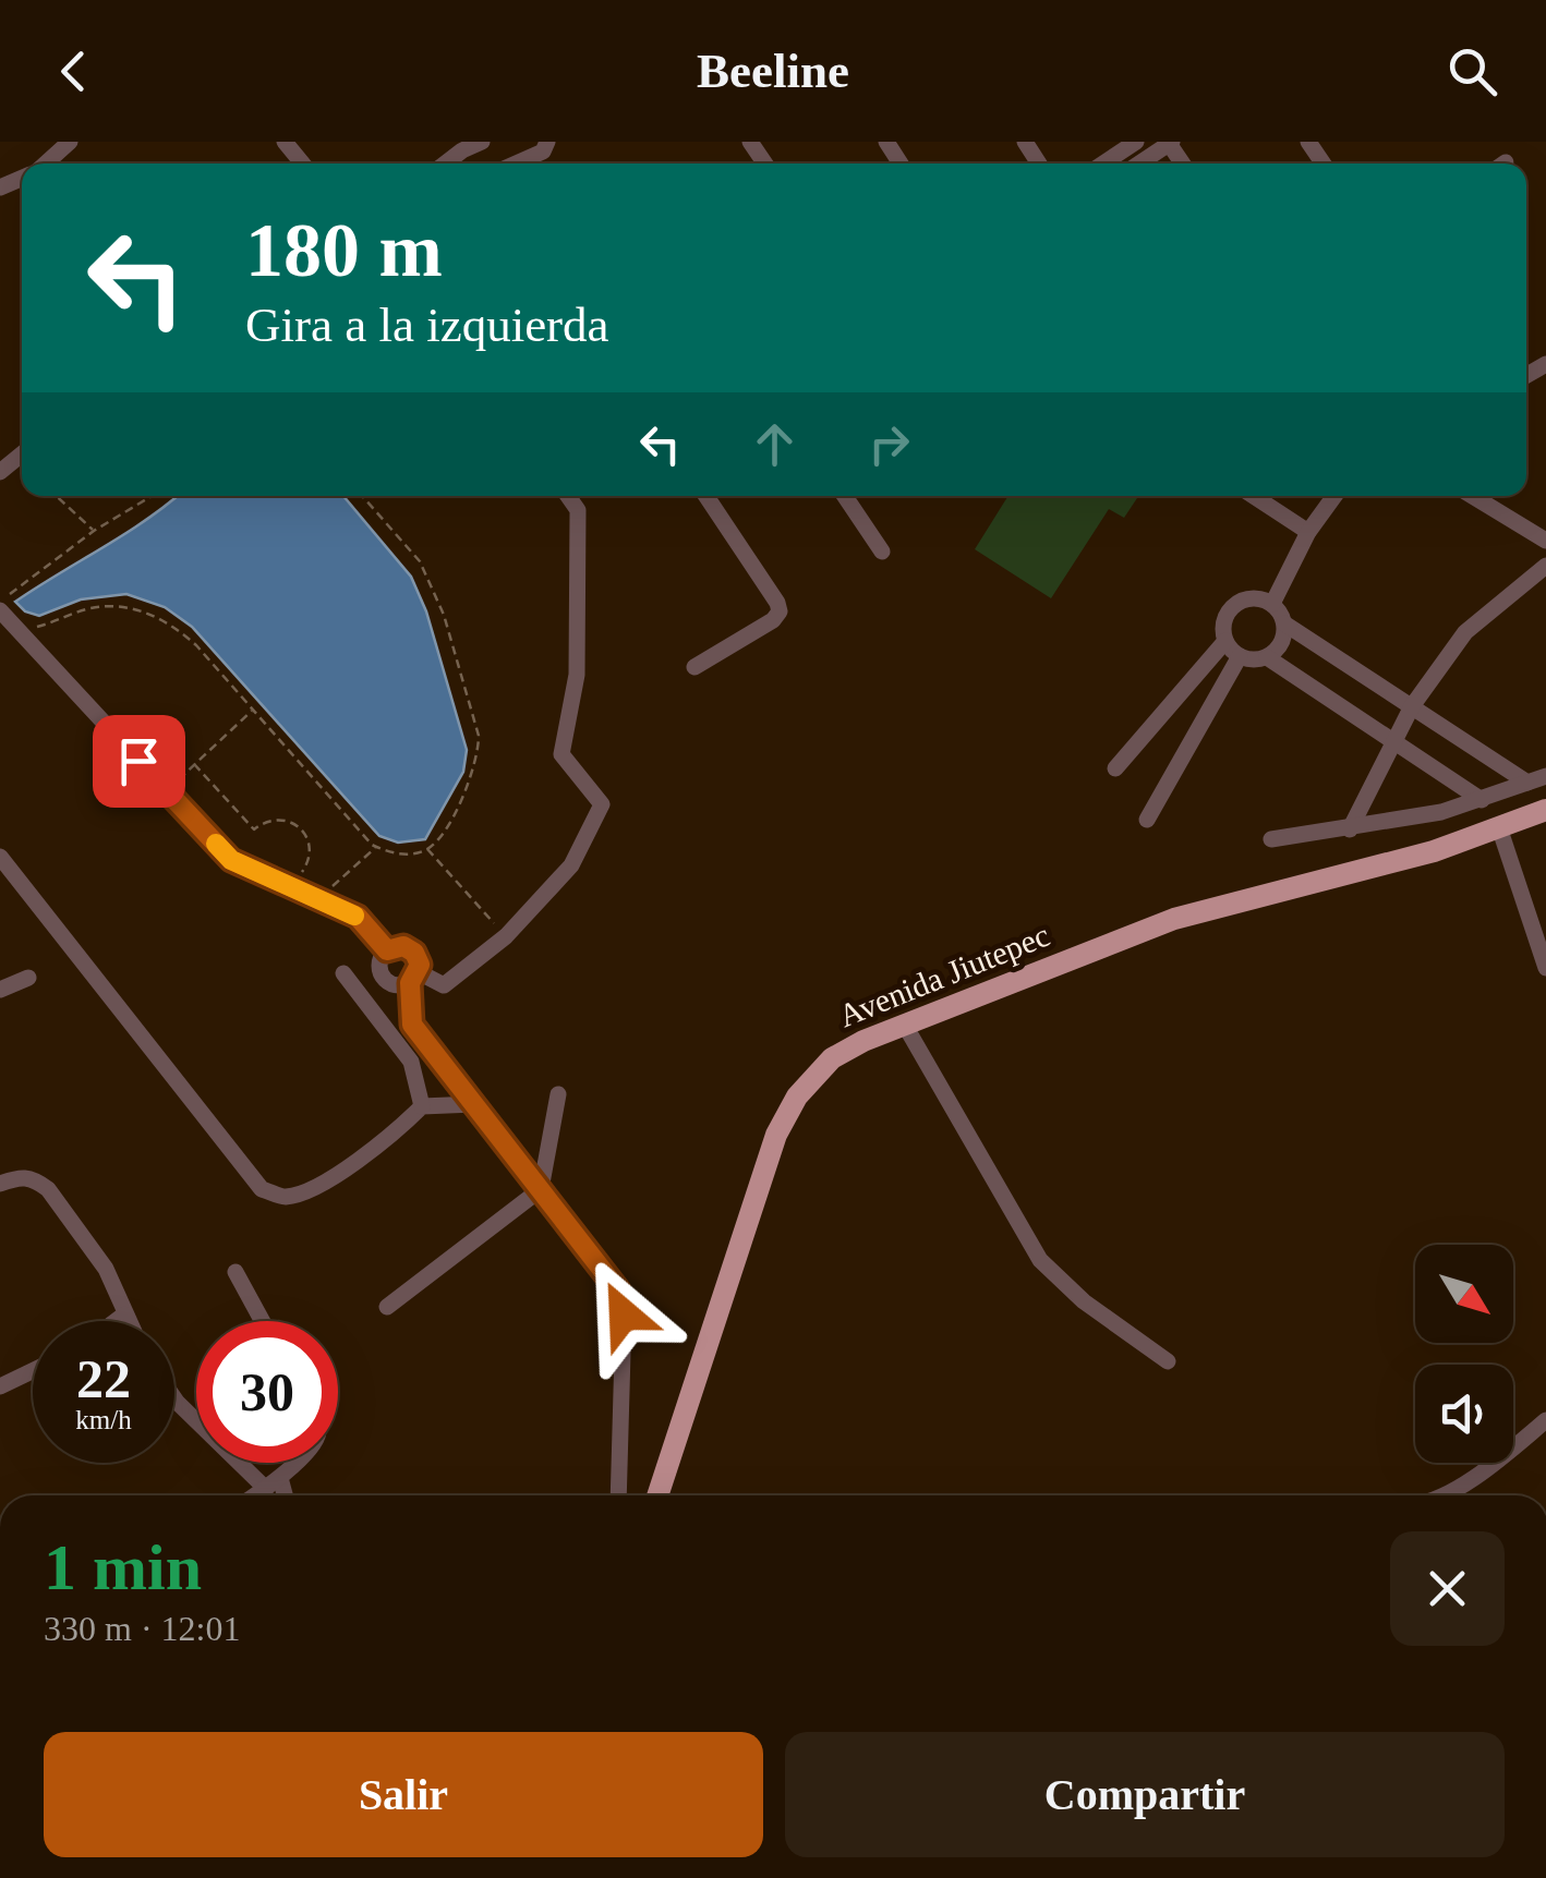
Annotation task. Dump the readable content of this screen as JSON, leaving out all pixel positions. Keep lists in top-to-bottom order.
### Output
{
  "streets": {
    "main road": ["Avenida Jiutepec"]
  },
  "north": "bottom right",
  "page": {
    "header": "Beeline",
    "turn": ["180 m", "Gira a la izquierda"],
    "speed": "22 km/h",
    "limit": "30",
    "heading": ["1 min", "330 m · 12:01"],
    "buttons": ["Salir", "Compartir"]
  }
}
